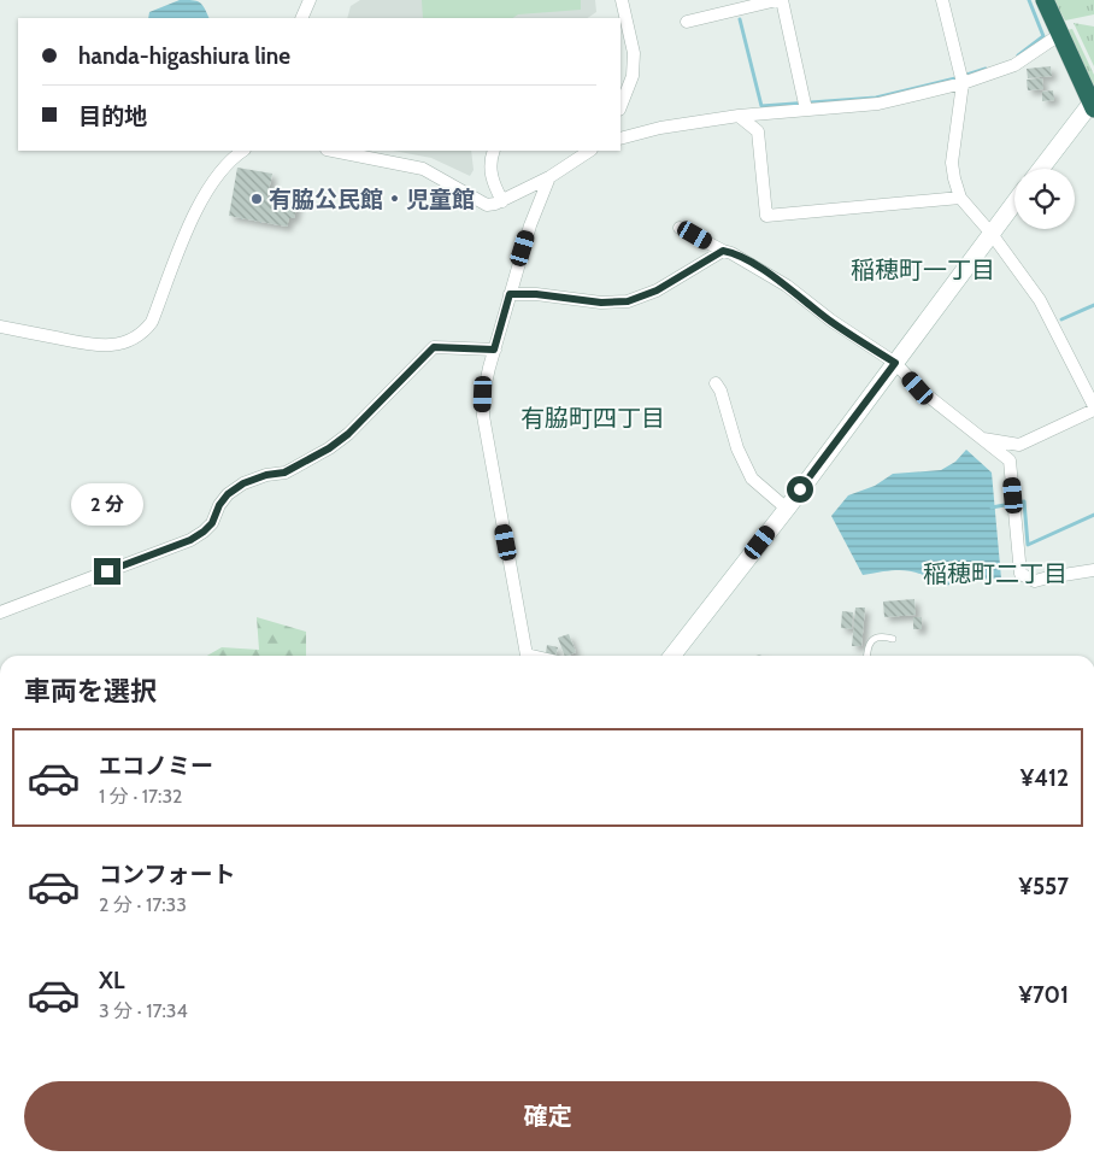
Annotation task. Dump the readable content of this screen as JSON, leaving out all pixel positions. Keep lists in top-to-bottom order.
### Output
{
  "districts": ["稲穂町一丁目", "有脇町四丁目", "稲穂町二丁目"],
  "places": ["有脇公民館・児童館"],
  "page": {
    "banner": ["handa-higashiura line", "目的地"],
    "bubble": "2 分",
    "heading": "車両を選択",
    "list": [
      {
        "name": "エコノミー",
        "note": "1 分 · 17:32",
        "value": "¥412"
      },
      {
        "name": "コンフォート",
        "note": "2 分 · 17:33",
        "value": "¥557"
      },
      {
        "name": "XL",
        "note": "3 分 · 17:34",
        "value": "¥701"
      }
    ],
    "buttons": "確定"
  }
}
